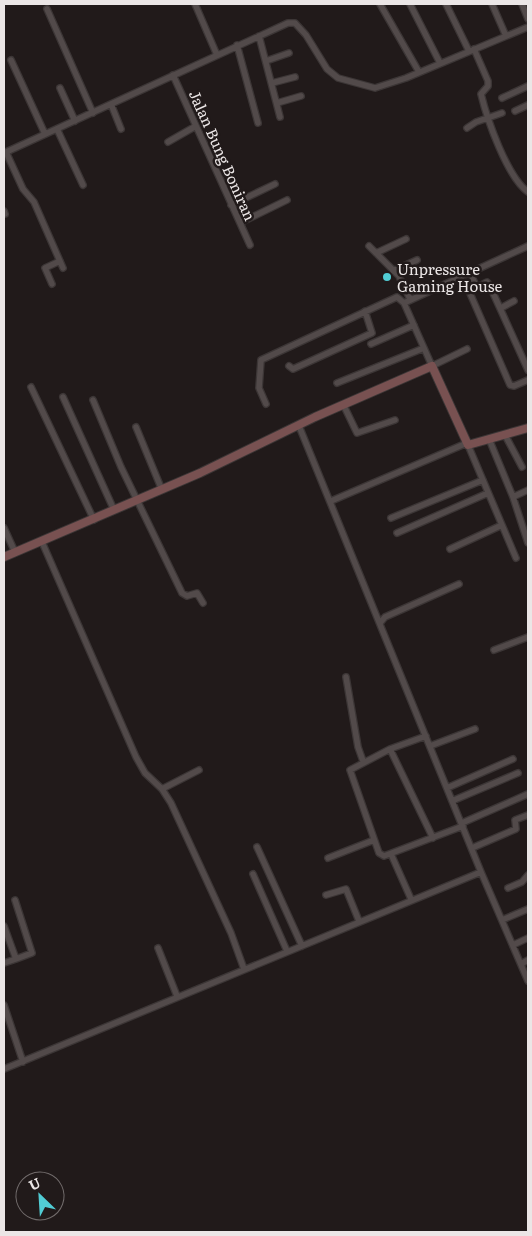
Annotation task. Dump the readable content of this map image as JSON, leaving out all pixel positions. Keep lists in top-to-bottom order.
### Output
{
  "streets": {
    "street": ["Jalan Bung Boniran"]
  },
  "places": ["Unpressure Gaming House"],
  "north": "top left"
}
